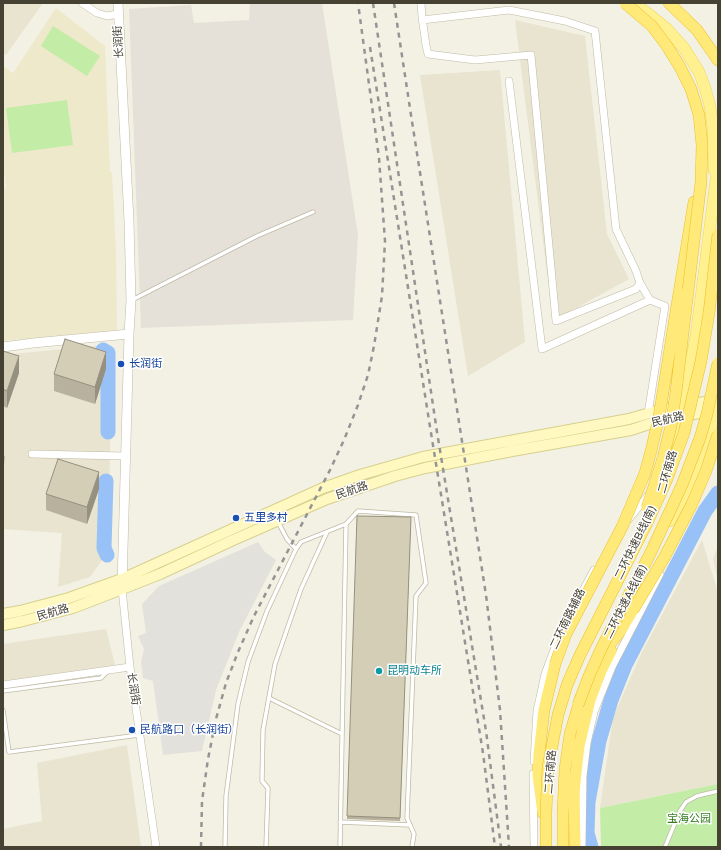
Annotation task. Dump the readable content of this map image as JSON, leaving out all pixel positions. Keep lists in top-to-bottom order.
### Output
{
  "streets": {
    "highway": ["二环快速B线(南)", "二环快速A线(南)"],
    "main road": ["民航路", "二环南路"],
    "street": ["长润街", "二环南路辅路"]
  },
  "crossings": [
    ["长润街", "民航路"],
    ["民航路", "二环南路"],
    ["民航路", "二环南路辅路"],
    ["二环南路", "二环快速B线(南)"],
    ["二环南路", "二环快速A线(南)"],
    ["二环南路", "二环南路辅路"]
  ],
  "parks": ["宝海公园"],
  "places": [
    "长润街",
    "五里多村",
    "昆明动车所",
    "民航路口（长润街）"
  ]
}
